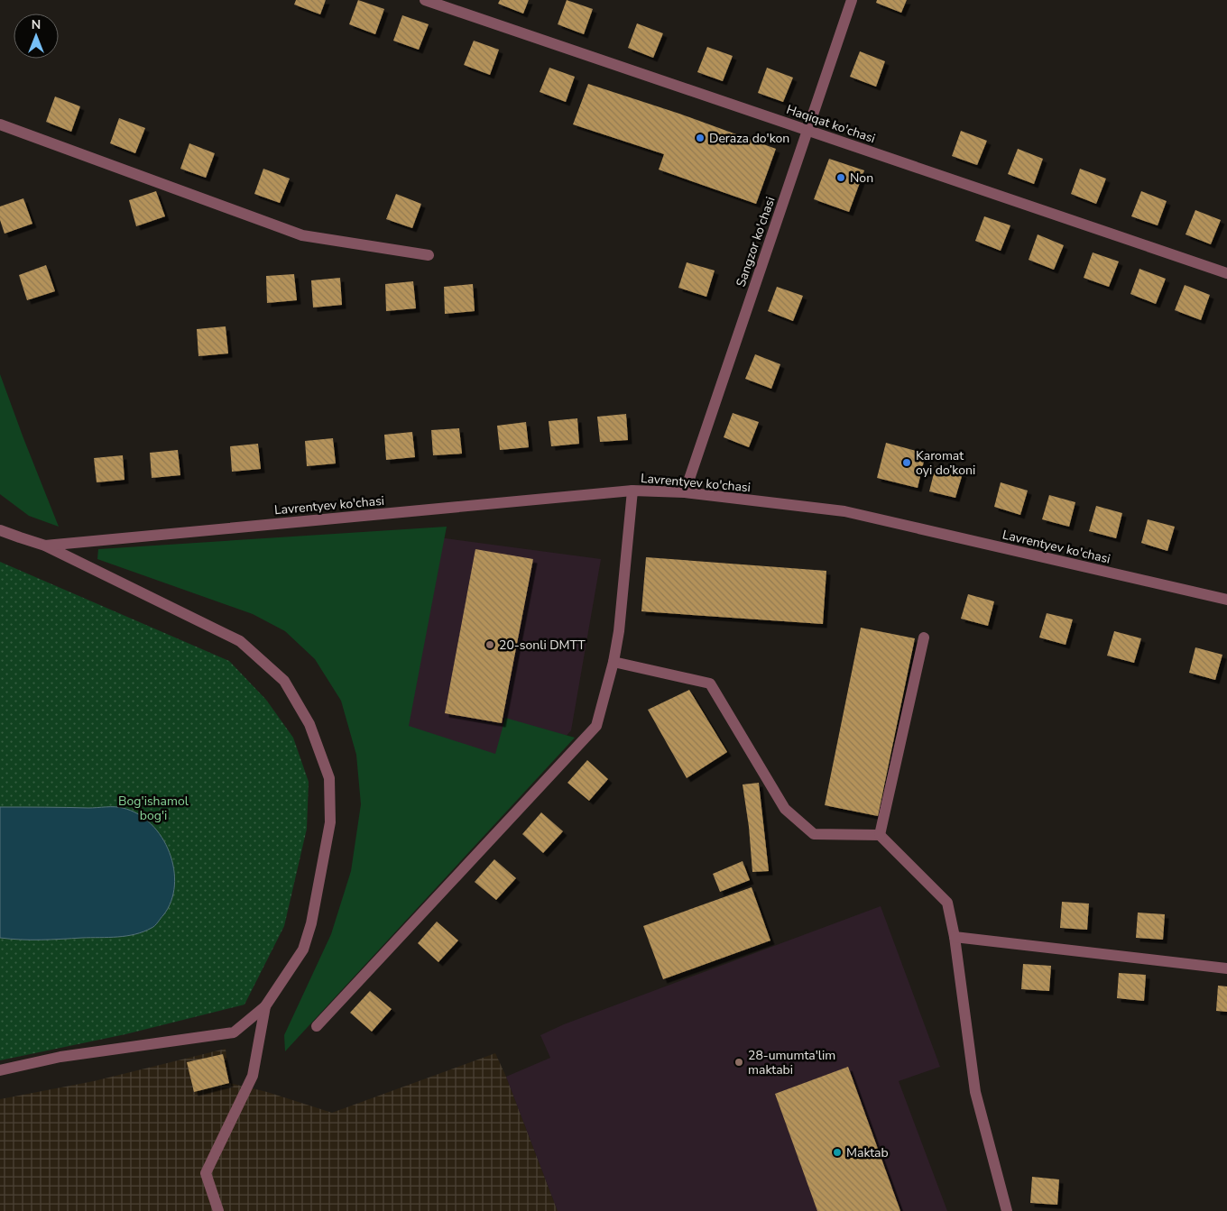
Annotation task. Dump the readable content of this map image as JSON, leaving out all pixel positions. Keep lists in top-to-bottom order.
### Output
{
  "streets": {
    "street": ["Haqiqat ko'chasi", "Sangzor ko'chasi", "Lavrentyev ko'chasi"]
  },
  "crossings": [
    ["Haqiqat ko'chasi", "Sangzor ko'chasi"],
    ["Sangzor ko'chasi", "Lavrentyev ko'chasi"]
  ],
  "parks": ["Bog'ishamol bog'i"],
  "places": [
    "Deraza do'kon",
    "Non",
    "Karomat oyi do’koni",
    "20-sonli DMTT",
    "28-umumta'lim maktabi",
    "Maktab"
  ],
  "north": "top"
}
